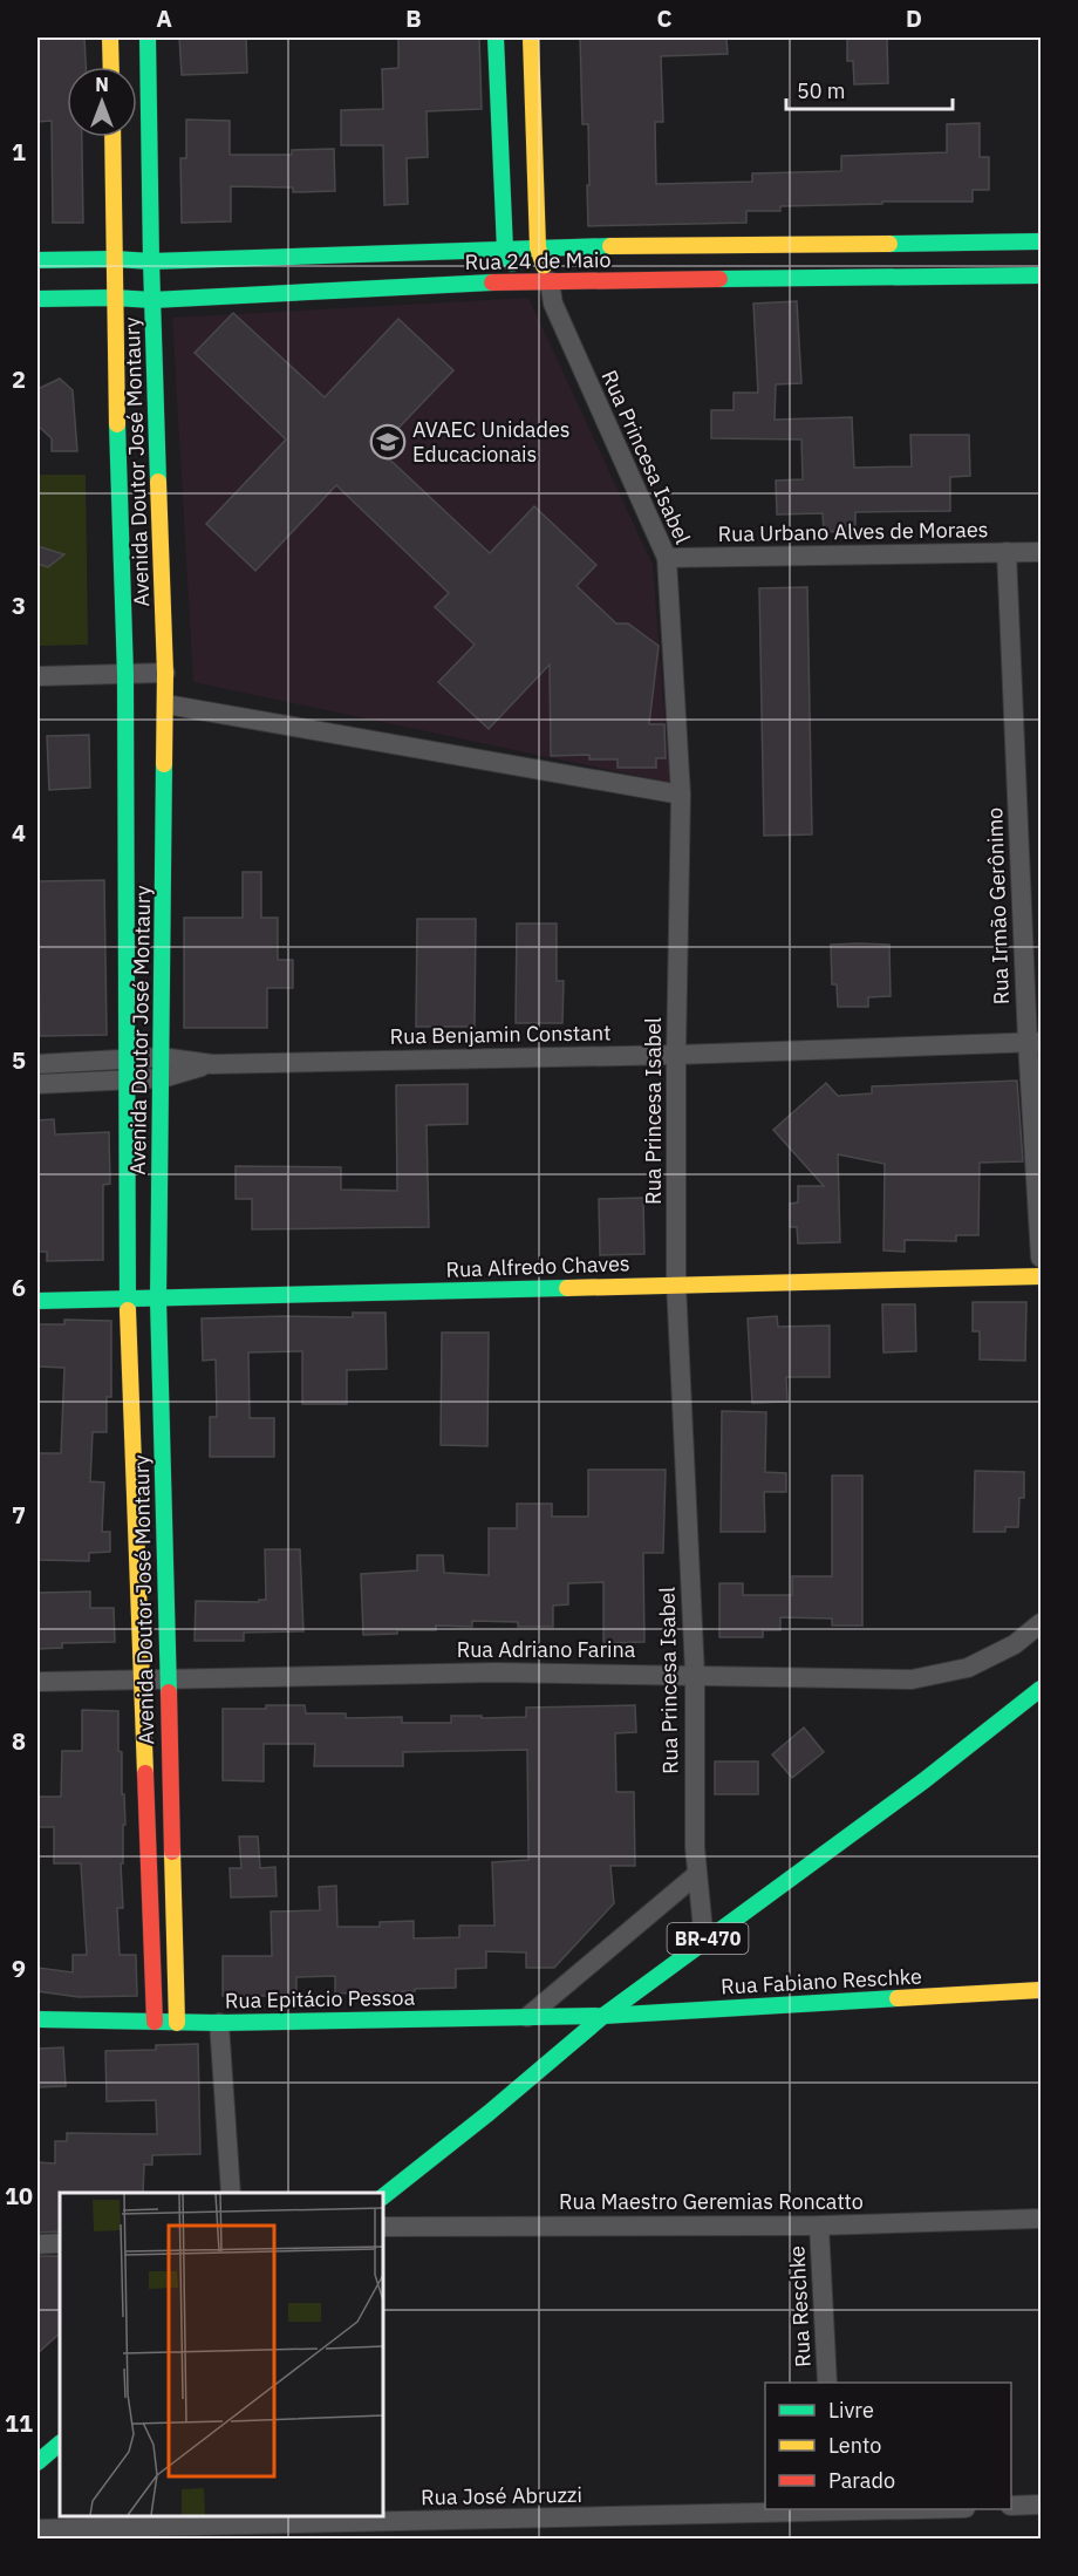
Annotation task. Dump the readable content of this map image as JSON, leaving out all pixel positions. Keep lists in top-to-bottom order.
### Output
{
  "streets": {
    "main road": [
      "Rua 24 de Maio",
      "Avenida Doutor José Montaury",
      "Rua Alfredo Chaves",
      "BR-470",
      "Rua Fabiano Reschke",
      "Rua Epitácio Pessoa"
    ],
    "street": [
      "Rua Princesa Isabel",
      "Rua Urbano Alves de Moraes",
      "Rua Irmão Gerônimo",
      "Rua Benjamin Constant",
      "Rua Adriano Farina",
      "Rua Maestro Geremias Roncatto",
      "Rua Reschke",
      "Rua José Abruzzi"
    ]
  },
  "crossings": [
    ["Rua 24 de Maio", "Rua Princesa Isabel"],
    ["Rua 24 de Maio", "Avenida Doutor José Montaury"],
    ["Rua Princesa Isabel", "Rua Urbano Alves de Moraes"],
    ["Rua Princesa Isabel", "Rua Benjamin Constant"],
    ["Rua Princesa Isabel", "Rua Alfredo Chaves"],
    ["Rua Princesa Isabel", "Rua Adriano Farina"],
    ["Rua Princesa Isabel", "BR-470"],
    ["Avenida Doutor José Montaury", "Rua Benjamin Constant"],
    ["Avenida Doutor José Montaury", "Rua Alfredo Chaves"],
    ["Avenida Doutor José Montaury", "Rua Adriano Farina"],
    ["Avenida Doutor José Montaury", "Rua Epitácio Pessoa"],
    ["Rua Urbano Alves de Moraes", "Rua Irmão Gerônimo"],
    ["Rua Irmão Gerônimo", "Rua Benjamin Constant"],
    ["BR-470", "Rua Fabiano Reschke"],
    ["BR-470", "Rua Epitácio Pessoa"],
    ["Rua Fabiano Reschke", "Rua Epitácio Pessoa"],
    ["Rua Maestro Geremias Roncatto", "Rua Reschke"]
  ],
  "places": {
    "school or university": ["AVAEC Unidades Educacionais"]
  },
  "legend": ["Livre", "Lento", "Parado"],
  "scale_bar": "50 m",
  "north": "top",
  "grid": {
    "columns": [
      "A",
      "B",
      "C",
      "D"
    ],
    "rows": [
      "1",
      "2",
      "3",
      "4",
      "5",
      "6",
      "7",
      "8",
      "9",
      "10",
      "11"
    ]
  }
}
